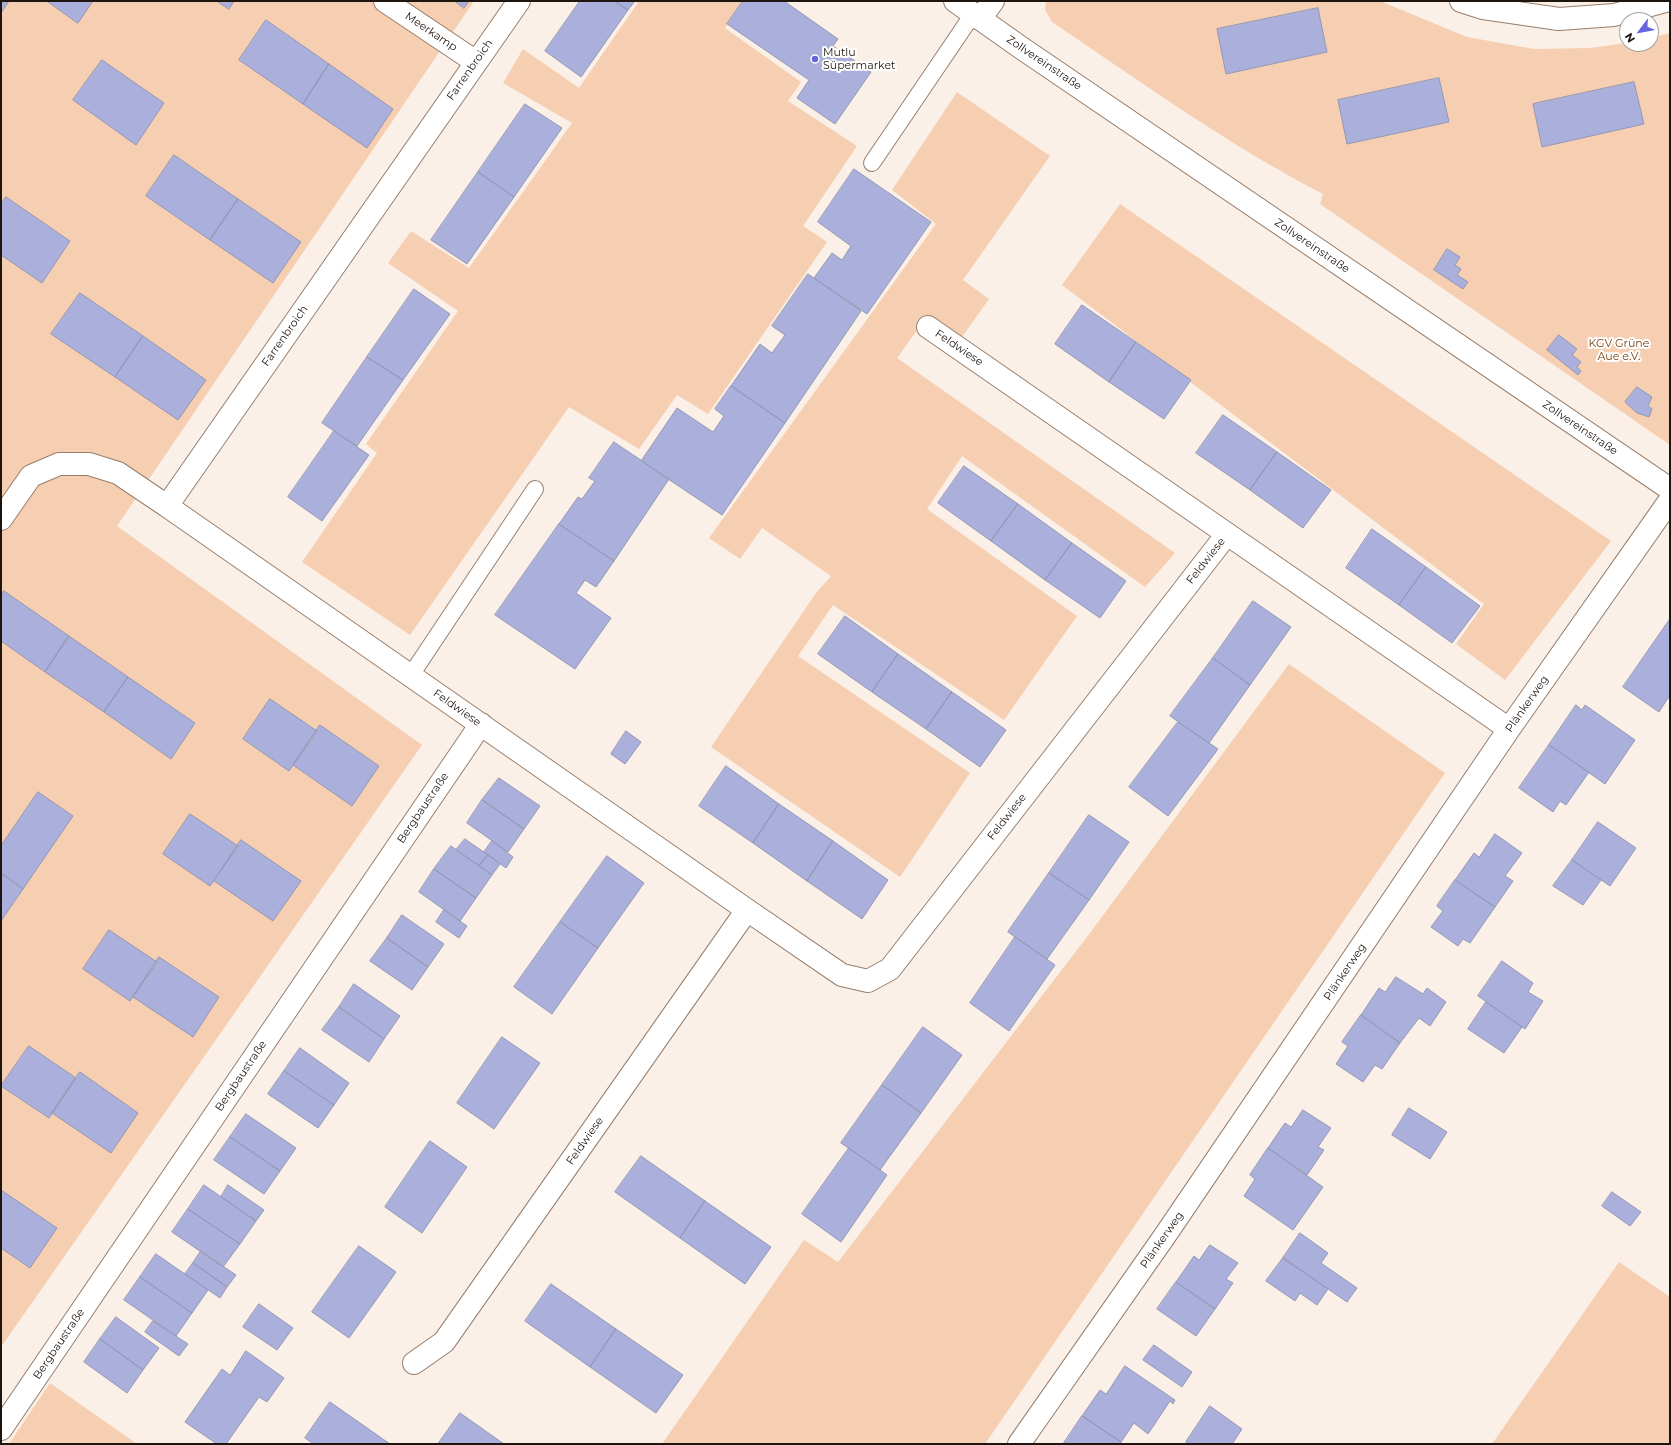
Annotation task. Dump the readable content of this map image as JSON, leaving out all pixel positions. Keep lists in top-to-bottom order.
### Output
{
  "streets": {
    "street": [
      "Meerkamp",
      "Zollvereinstraße",
      "Farrenbroich",
      "Feldwiese",
      "Plänkerweg",
      "Bergbaustraße"
    ]
  },
  "crossings": [
    ["Meerkamp", "Farrenbroich"],
    ["Farrenbroich", "Feldwiese"],
    ["Feldwiese", "Plänkerweg"],
    ["Feldwiese", "Bergbaustraße"]
  ],
  "parks": ["KGV Grüne Aue e.V."],
  "places": ["Mutlu Süpermarket"],
  "north": "bottom left"
}
